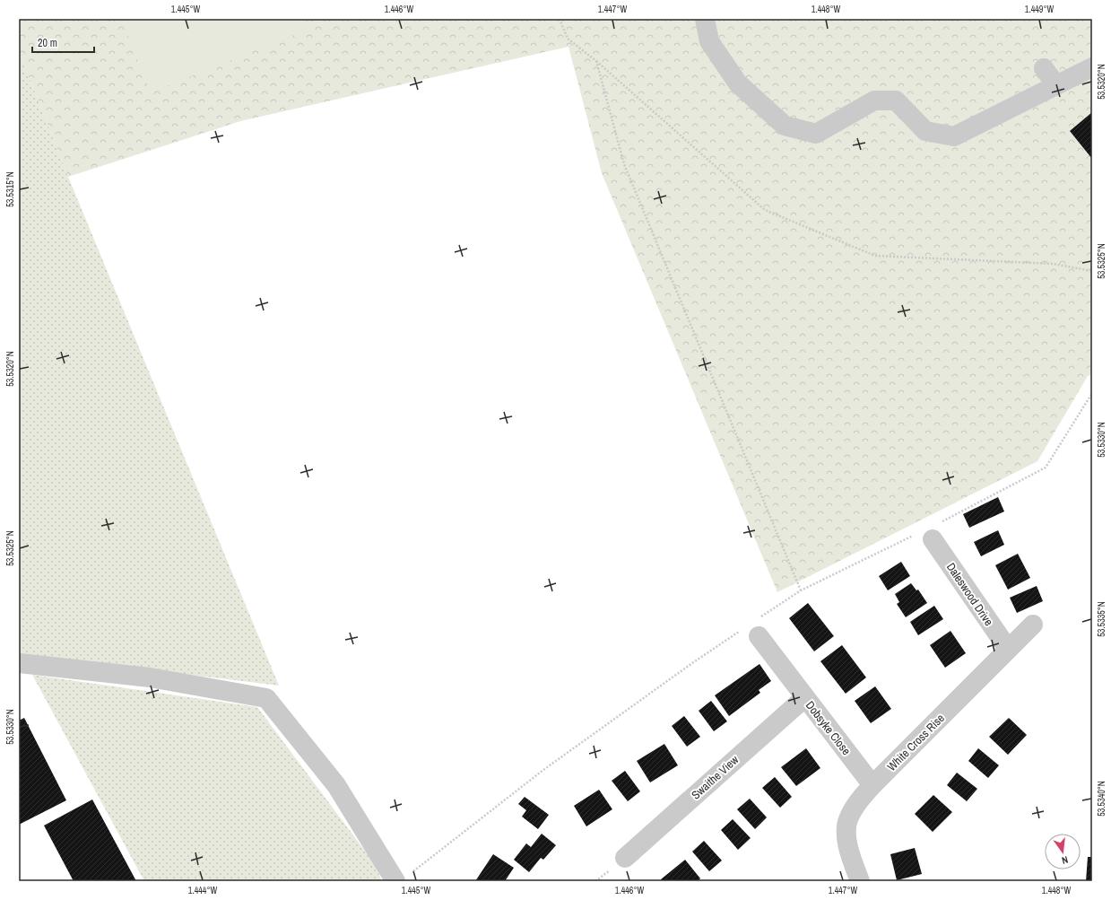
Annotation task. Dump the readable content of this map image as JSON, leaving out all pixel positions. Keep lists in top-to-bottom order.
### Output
{
  "streets": {
    "street": [
      "Daleswood Drive",
      "Dobsyke Close",
      "White Cross Rise",
      "Swaithe View"
    ]
  },
  "crossings": [
    ["Daleswood Drive", "White Cross Rise"],
    ["Dobsyke Close", "White Cross Rise"],
    ["Dobsyke Close", "Swaithe View"]
  ],
  "scale_bar": "20 m",
  "north": "bottom",
  "coordinates": [
    "1.445°W",
    "1.446°W",
    "1.447°W",
    "1.448°W",
    "1.449°W",
    "53.5320°N",
    "53.5315°N",
    "53.5325°N",
    "53.5330°N",
    "53.5335°N",
    "53.5340°N",
    "1.444°W"
  ]
}
